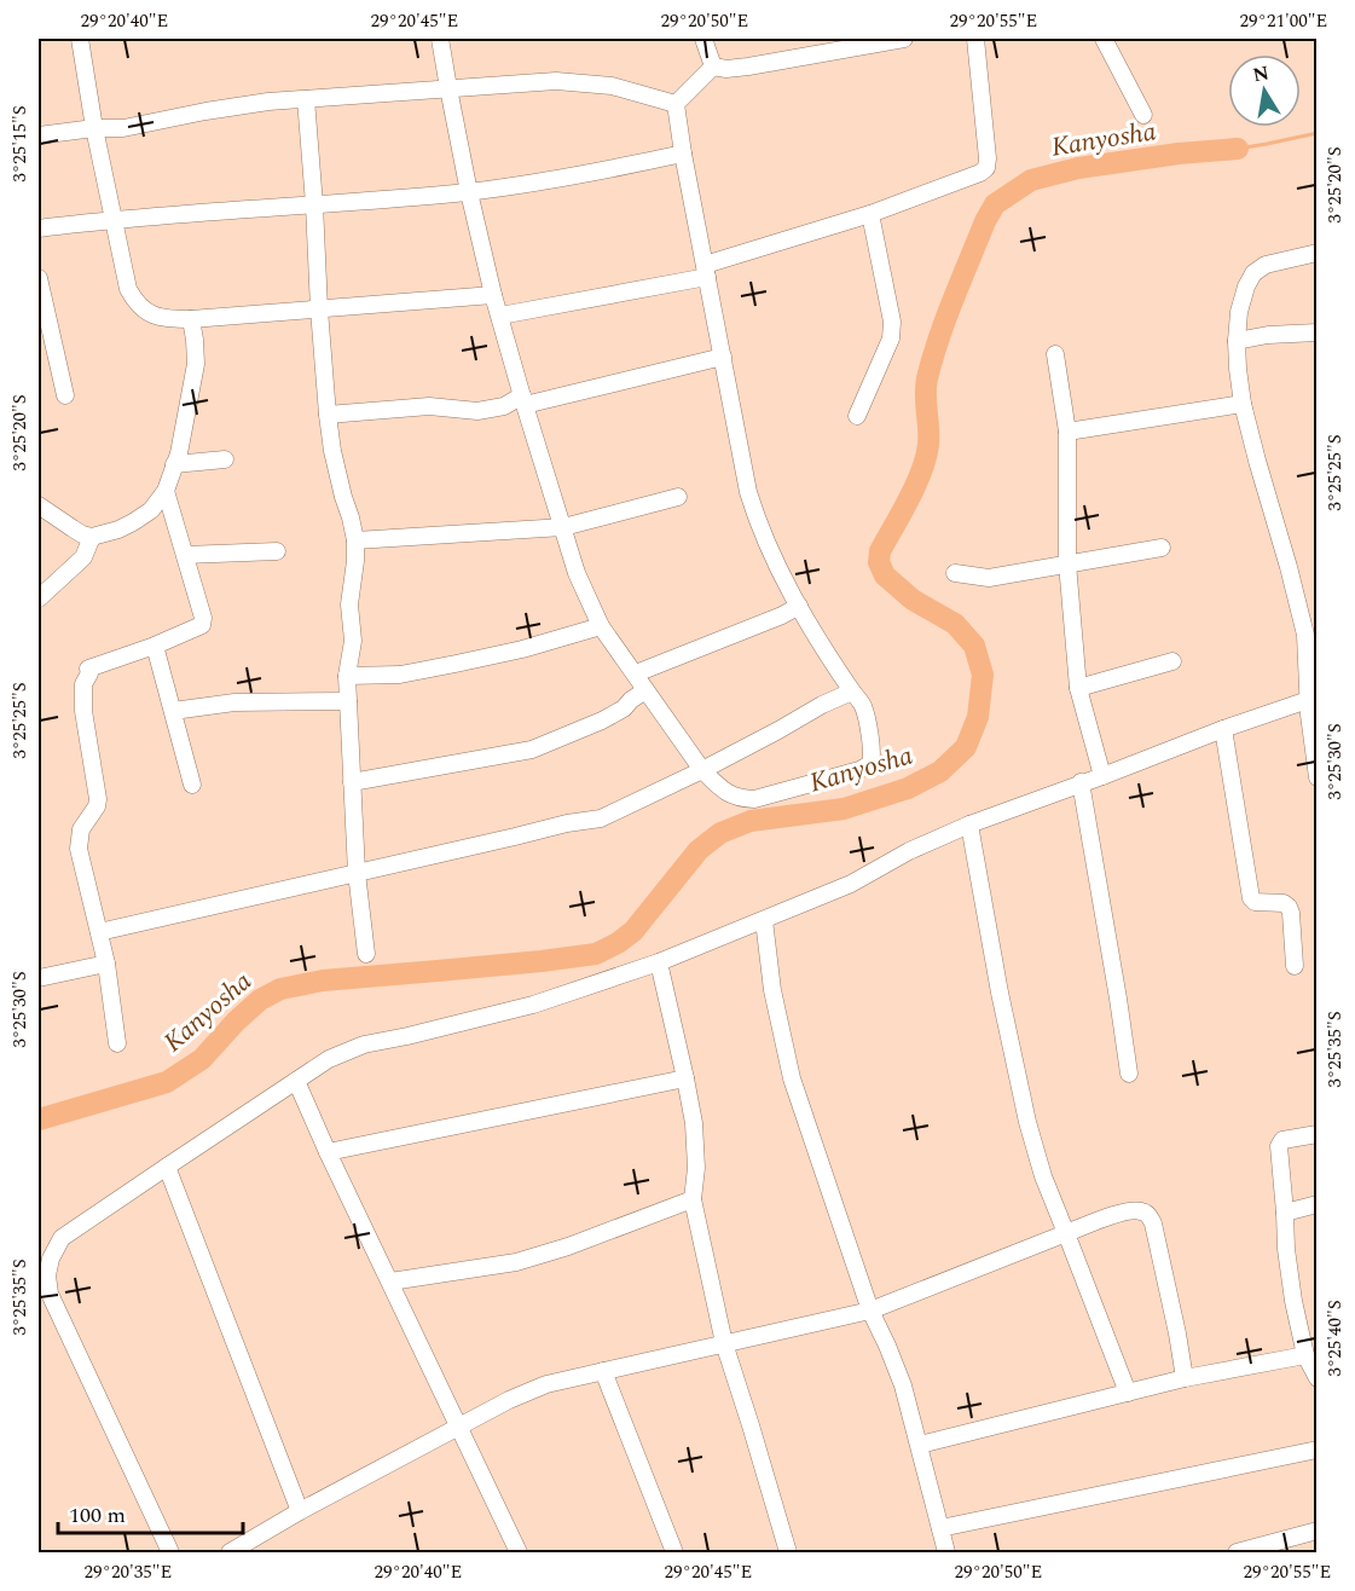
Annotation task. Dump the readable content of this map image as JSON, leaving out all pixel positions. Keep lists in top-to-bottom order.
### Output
{
  "water": ["Kanyosha"],
  "scale_bar": "100 m",
  "north": "top",
  "coordinates": [
    "29°20'40\"E",
    "29°20'45\"E",
    "29°20'50\"E",
    "29°20'55\"E",
    "29°21'00\"E",
    "3°25'15\"S",
    "3°25'20\"S",
    "3°25'25\"S",
    "3°25'30\"S",
    "3°25'35\"S",
    "3°25'40\"S",
    "29°20'35\"E"
  ]
}
